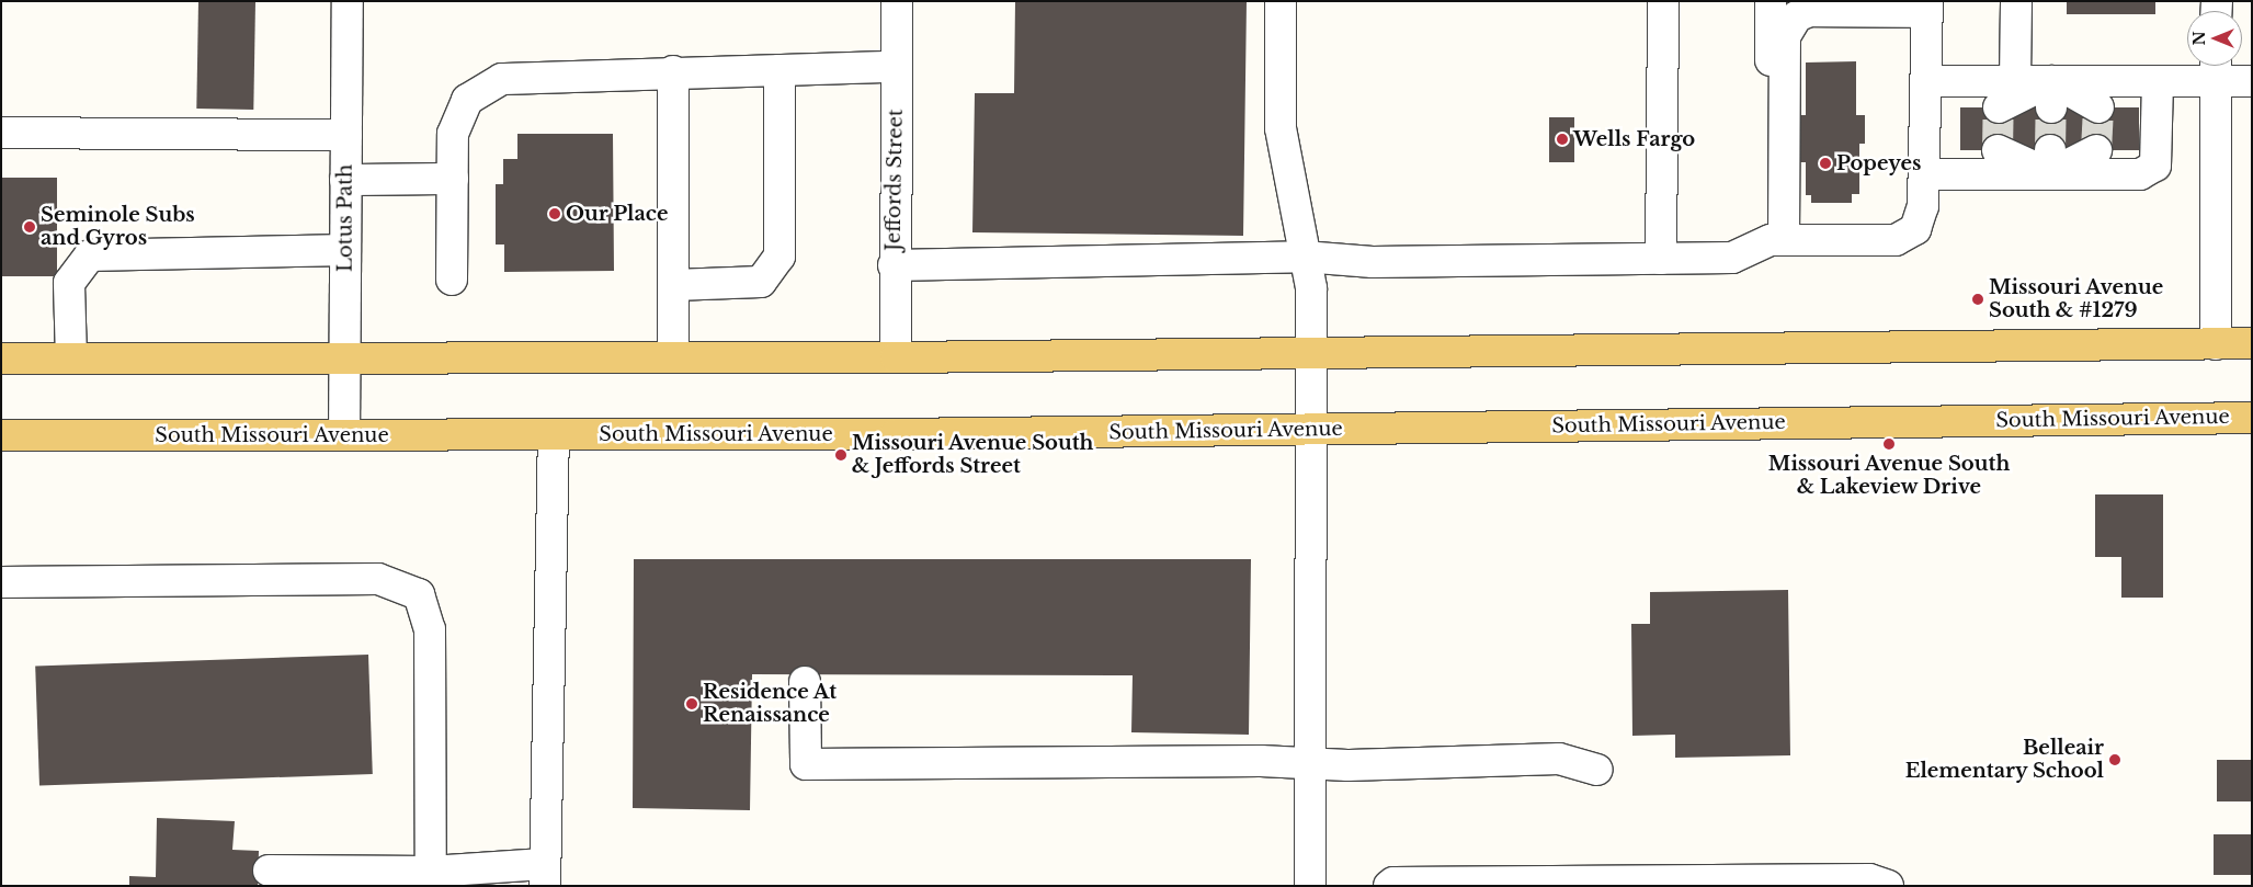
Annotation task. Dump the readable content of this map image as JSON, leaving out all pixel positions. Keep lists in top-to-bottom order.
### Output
{
  "streets": {
    "main road": ["South Missouri Avenue"],
    "street": ["Jeffords Street", "Lotus Path"]
  },
  "crossings": [
    ["Lotus Path", "South Missouri Avenue"]
  ],
  "places": [
    "Wells Fargo",
    "Popeyes",
    "Our Place",
    "Seminole Subs and Gyros",
    "Missouri Avenue South & #1279",
    "Missouri Avenue South & Lakeview Drive",
    "Missouri Avenue South & Jeffords Street",
    "Residence At Renaissance",
    "Belleair Elementary School"
  ],
  "north": "left"
}
